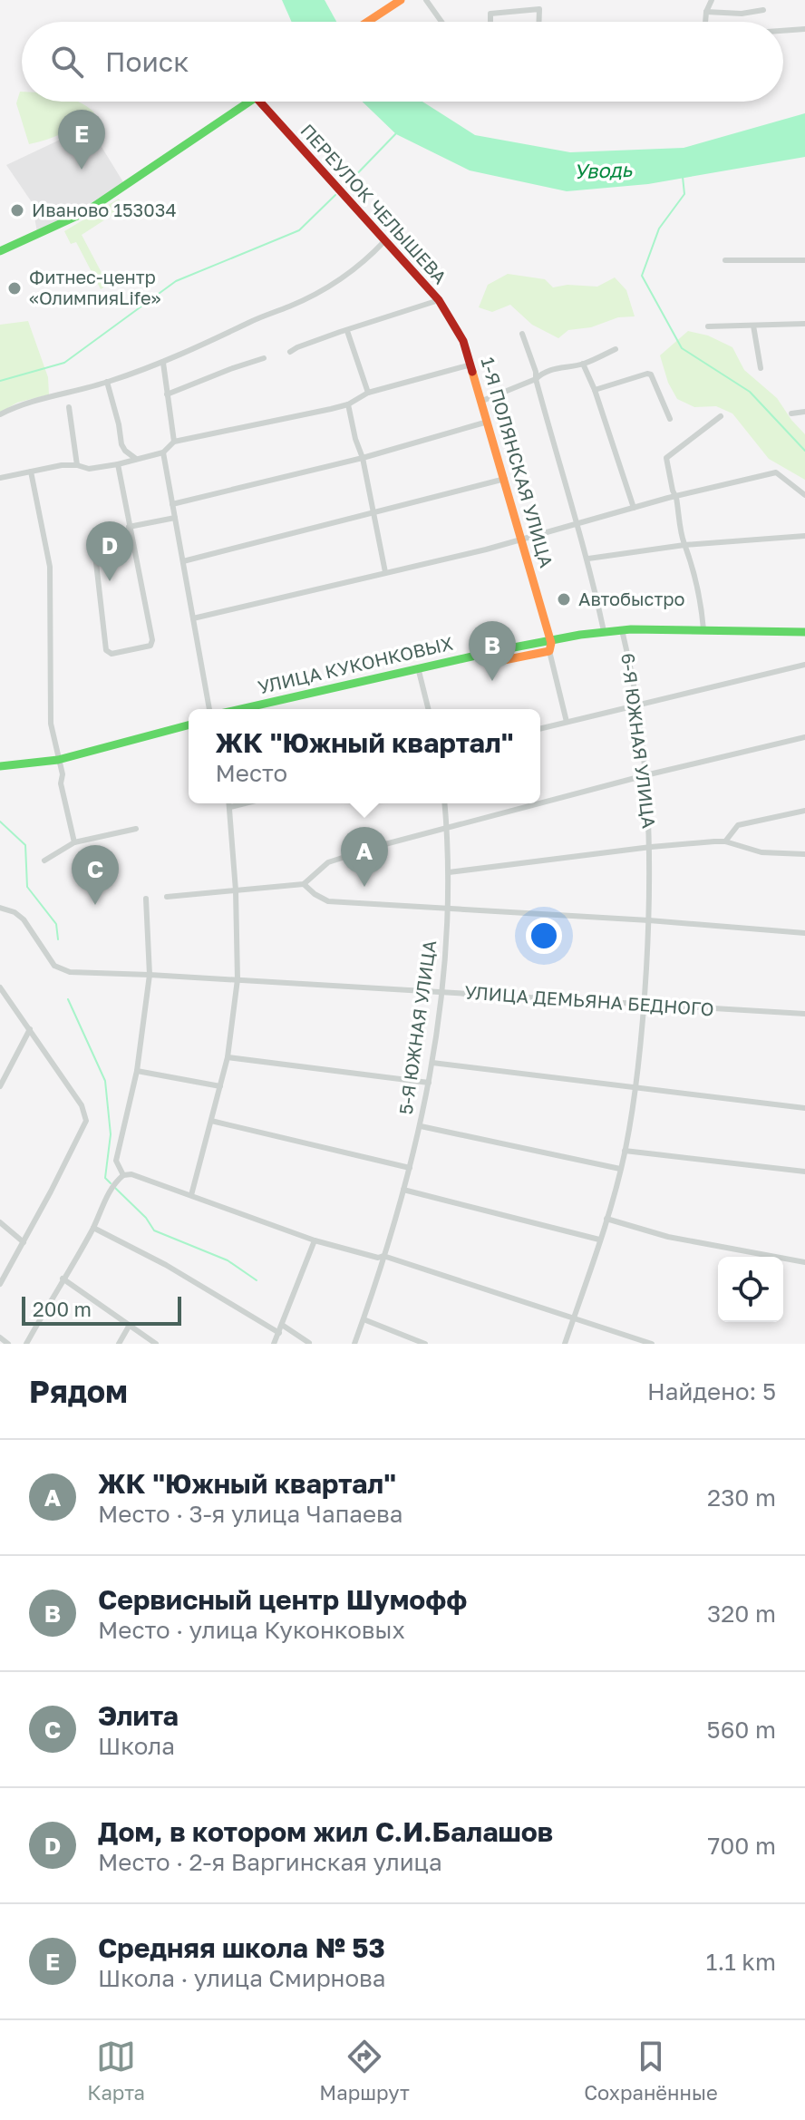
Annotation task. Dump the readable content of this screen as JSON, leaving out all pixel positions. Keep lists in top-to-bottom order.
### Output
{
  "streets": {
    "main road": ["ПЕРЕУЛОК ЧЕЛЫШЕВА", "1-Я ПОЛЯНСКАЯ УЛИЦА", "УЛИЦА КУКОНКОВЫХ"],
    "street": ["6-Я ЮЖНАЯ УЛИЦА", "УЛИЦА ДЕМЬЯНА БЕДНОГО", "5-Я ЮЖНАЯ УЛИЦА"]
  },
  "crossings": [
    ["ПЕРЕУЛОК ЧЕЛЫШЕВА", "1-Я ПОЛЯНСКАЯ УЛИЦА"],
    ["1-Я ПОЛЯНСКАЯ УЛИЦА", "УЛИЦА КУКОНКОВЫХ"],
    ["УЛИЦА КУКОНКОВЫХ", "6-Я ЮЖНАЯ УЛИЦА"],
    ["6-Я ЮЖНАЯ УЛИЦА", "УЛИЦА ДЕМЬЯНА БЕДНОГО"],
    ["УЛИЦА ДЕМЬЯНА БЕДНОГО", "5-Я ЮЖНАЯ УЛИЦА"]
  ],
  "water": ["Уводь"],
  "places": ["Иваново 153034", "Фитнес-центр «ОлимпияLife»", "Автобыстро"],
  "scale_bar": "200 m",
  "page": {
    "search": "Поиск",
    "pins": [
      "E",
      "D",
      "B",
      "A",
      "C"
    ],
    "popup": ["ЖК \"Южный квартал\"", "Место"],
    "scale": "200 m",
    "heading": ["Рядом", "Найдено: 5"],
    "list": [
      {
        "mark": "A",
        "name": "ЖК \"Южный квартал\"",
        "note": "Место · 3-я улица Чапаева",
        "value": "230 m"
      },
      {
        "mark": "B",
        "name": "Сервисный центр Шумофф",
        "note": "Место · улица Куконковых",
        "value": "320 m"
      },
      {
        "mark": "C",
        "name": "Элита",
        "note": "Школа",
        "value": "560 m"
      },
      {
        "mark": "D",
        "name": "Дом, в котором жил С.И.Балашов",
        "note": "Место · 2-я Варгинская улица",
        "value": "700 m"
      },
      {
        "mark": "E",
        "name": "Средняя школа № 53",
        "note": "Школа · улица Смирнова",
        "value": "1.1 km"
      }
    ],
    "nav": ["Карта", "Маршрут", "Сохранённые"]
  }
}
